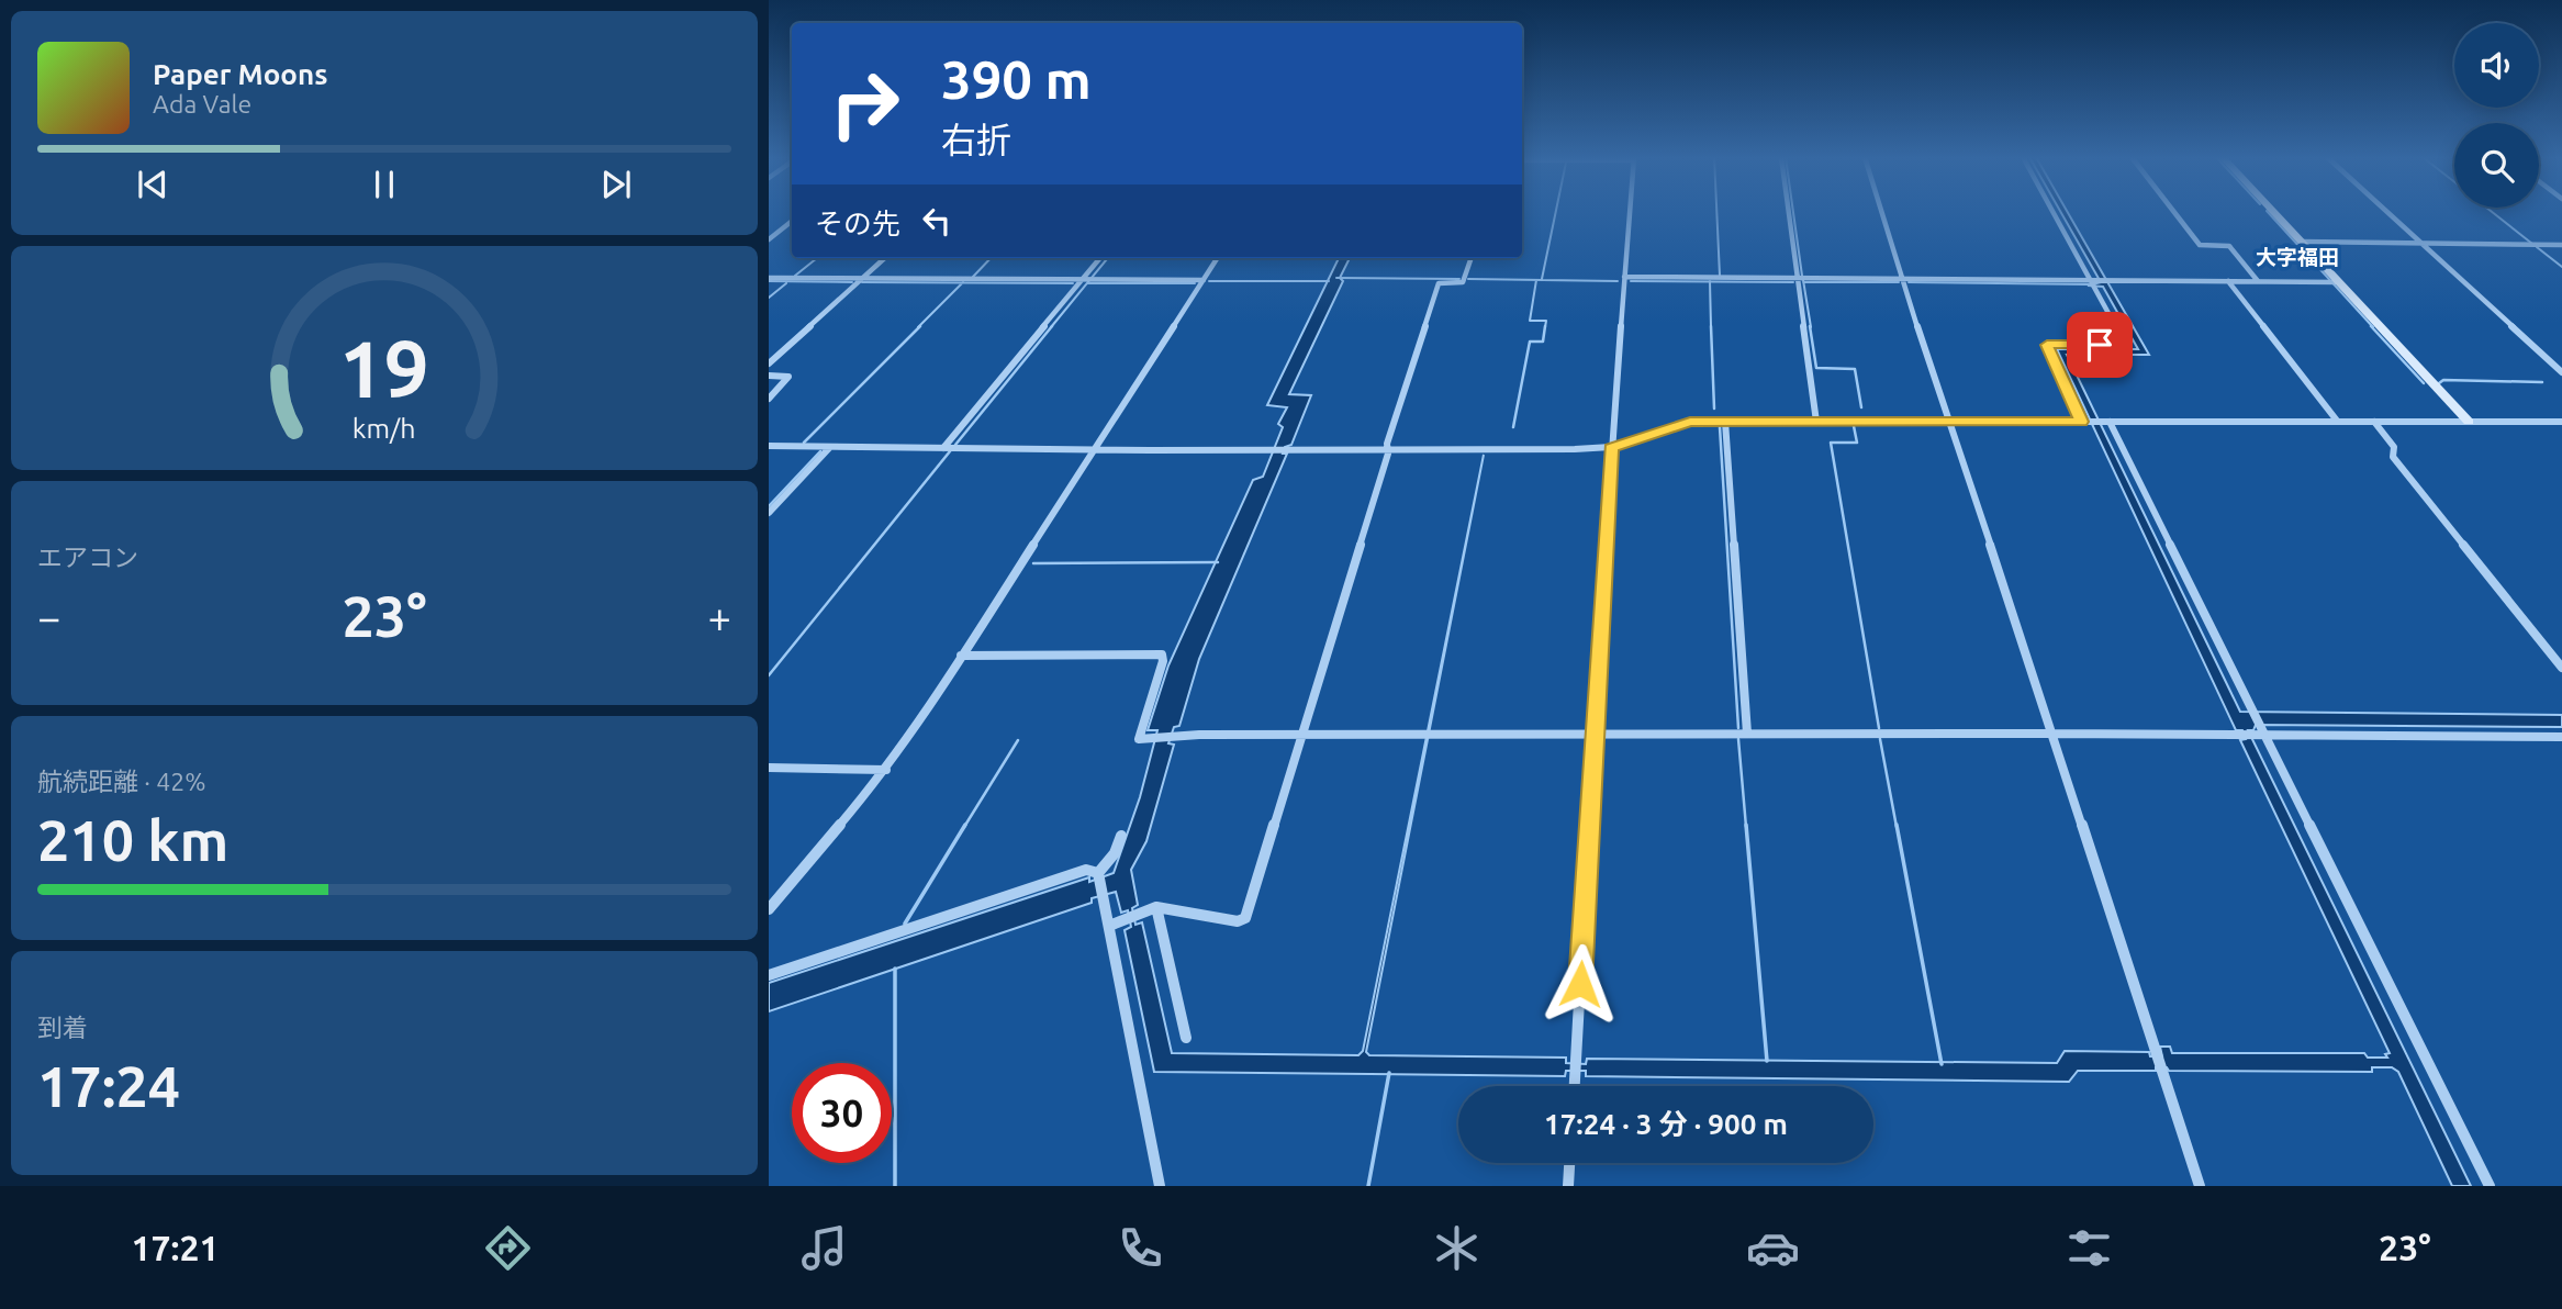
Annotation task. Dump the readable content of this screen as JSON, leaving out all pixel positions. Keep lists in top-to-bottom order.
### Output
{
  "districts": ["大字福田"],
  "page": {
    "turn": ["390 m", "右折"],
    "song": ["Paper Moons", "Ada Vale"],
    "then": "その先",
    "tile": [
      "エアコン",
      ["航続距離 · 42%", "210 km"],
      ["到着", "17:24"]
    ],
    "heat": ["−", "23°", "+"],
    "limit": "30",
    "trip": "17:24 · 3 分 · 900 m",
    "tabs": ["17:21", "23°"],
    "gauge": ["19", "km/h"]
  }
}
